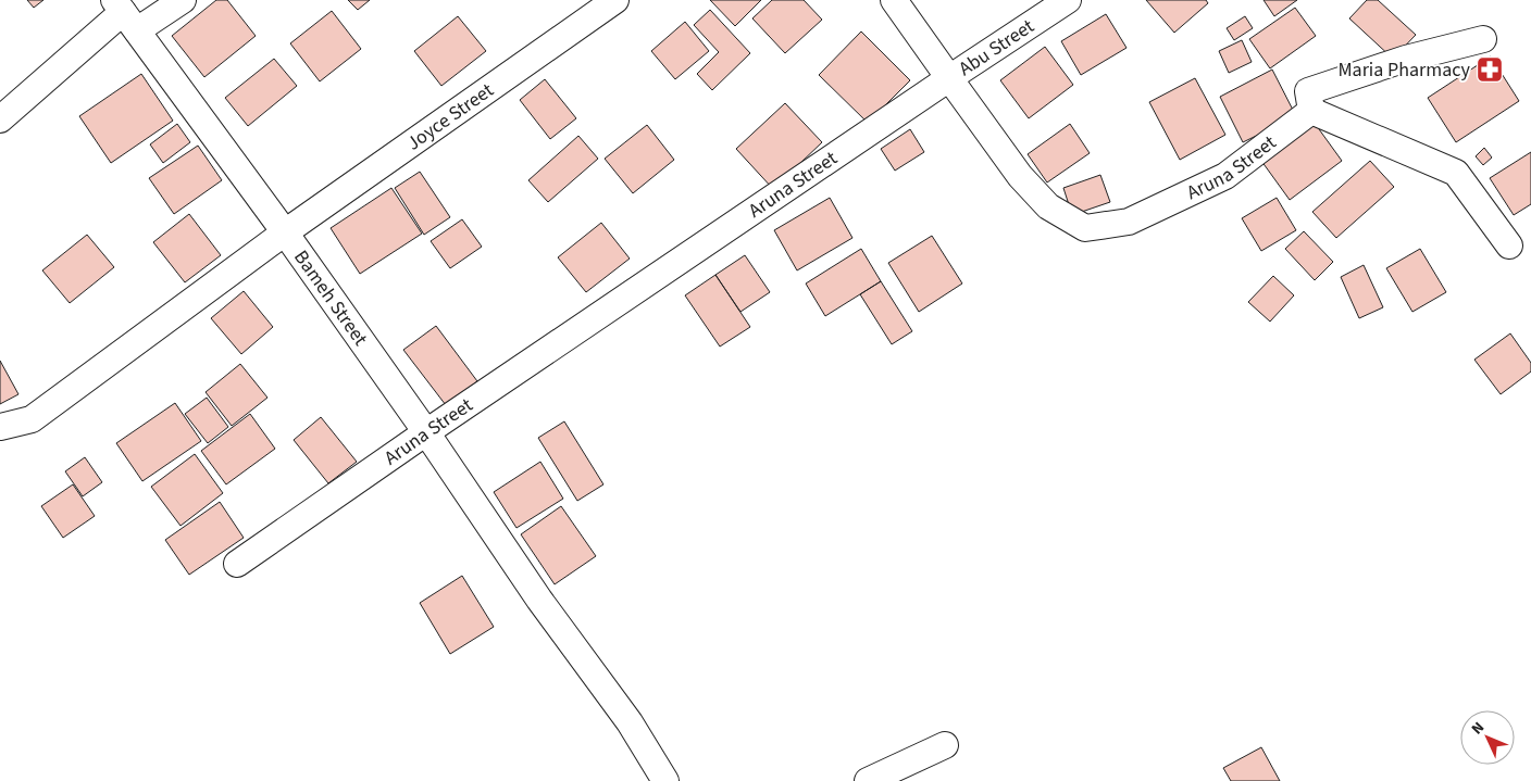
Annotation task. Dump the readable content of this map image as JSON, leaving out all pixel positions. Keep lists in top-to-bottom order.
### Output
{
  "streets": {
    "street": [
      "Abu Street",
      "Joyce Street",
      "Aruna Street",
      "Bameh Street"
    ]
  },
  "crossings": [
    ["Abu Street", "Aruna Street"],
    ["Joyce Street", "Bameh Street"],
    ["Aruna Street", "Bameh Street"]
  ],
  "places": {
    "pharmacy": ["Maria Pharmacy"]
  },
  "north": "top left"
}
